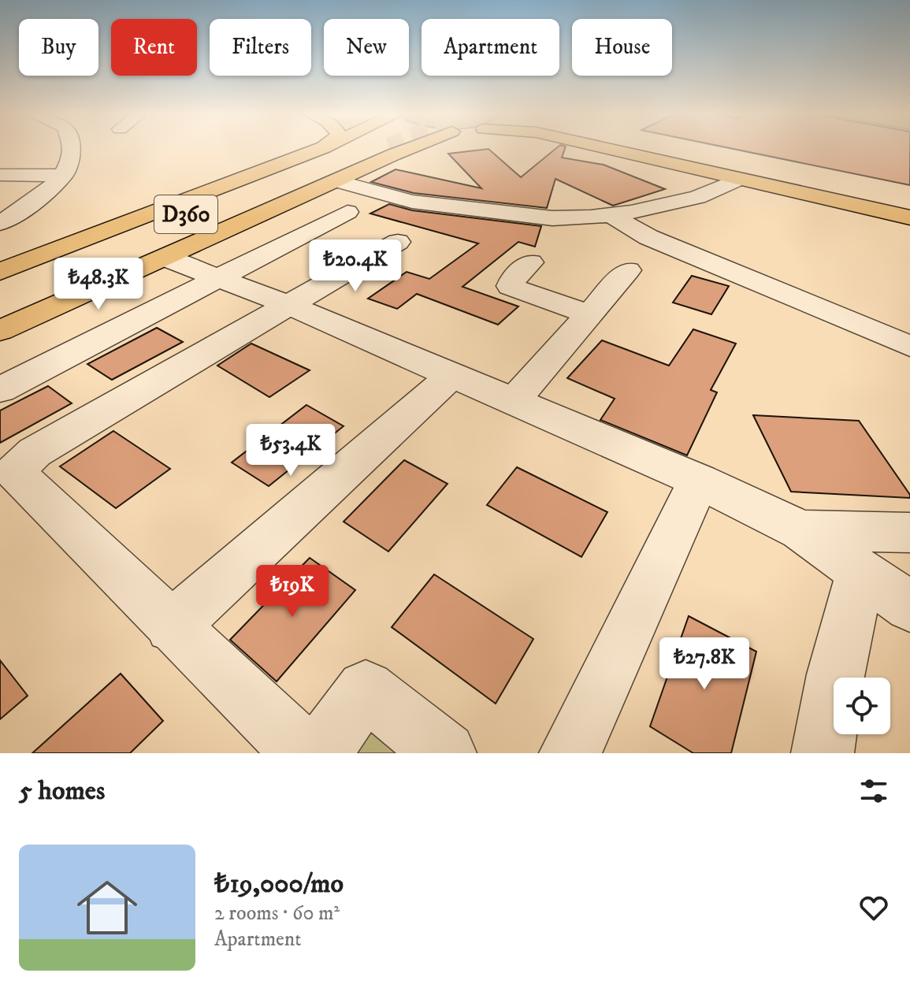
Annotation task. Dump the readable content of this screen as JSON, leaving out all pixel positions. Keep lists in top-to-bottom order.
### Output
{
  "streets": {
    "highway": ["D360"]
  },
  "page": {
    "chip": [
      "Buy",
      "Rent",
      "Filters",
      "New",
      "Apartment",
      "House"
    ],
    "price": [
      "₺20.4K",
      "₺48.3K",
      "₺53.4K",
      "₺19K",
      "₺27.8K"
    ],
    "heading": "5 homes",
    "list": [
      {
        "name": "₺19,000/mo",
        "note": "2 rooms · 60 m² · Apartment"
      }
    ]
  }
}
